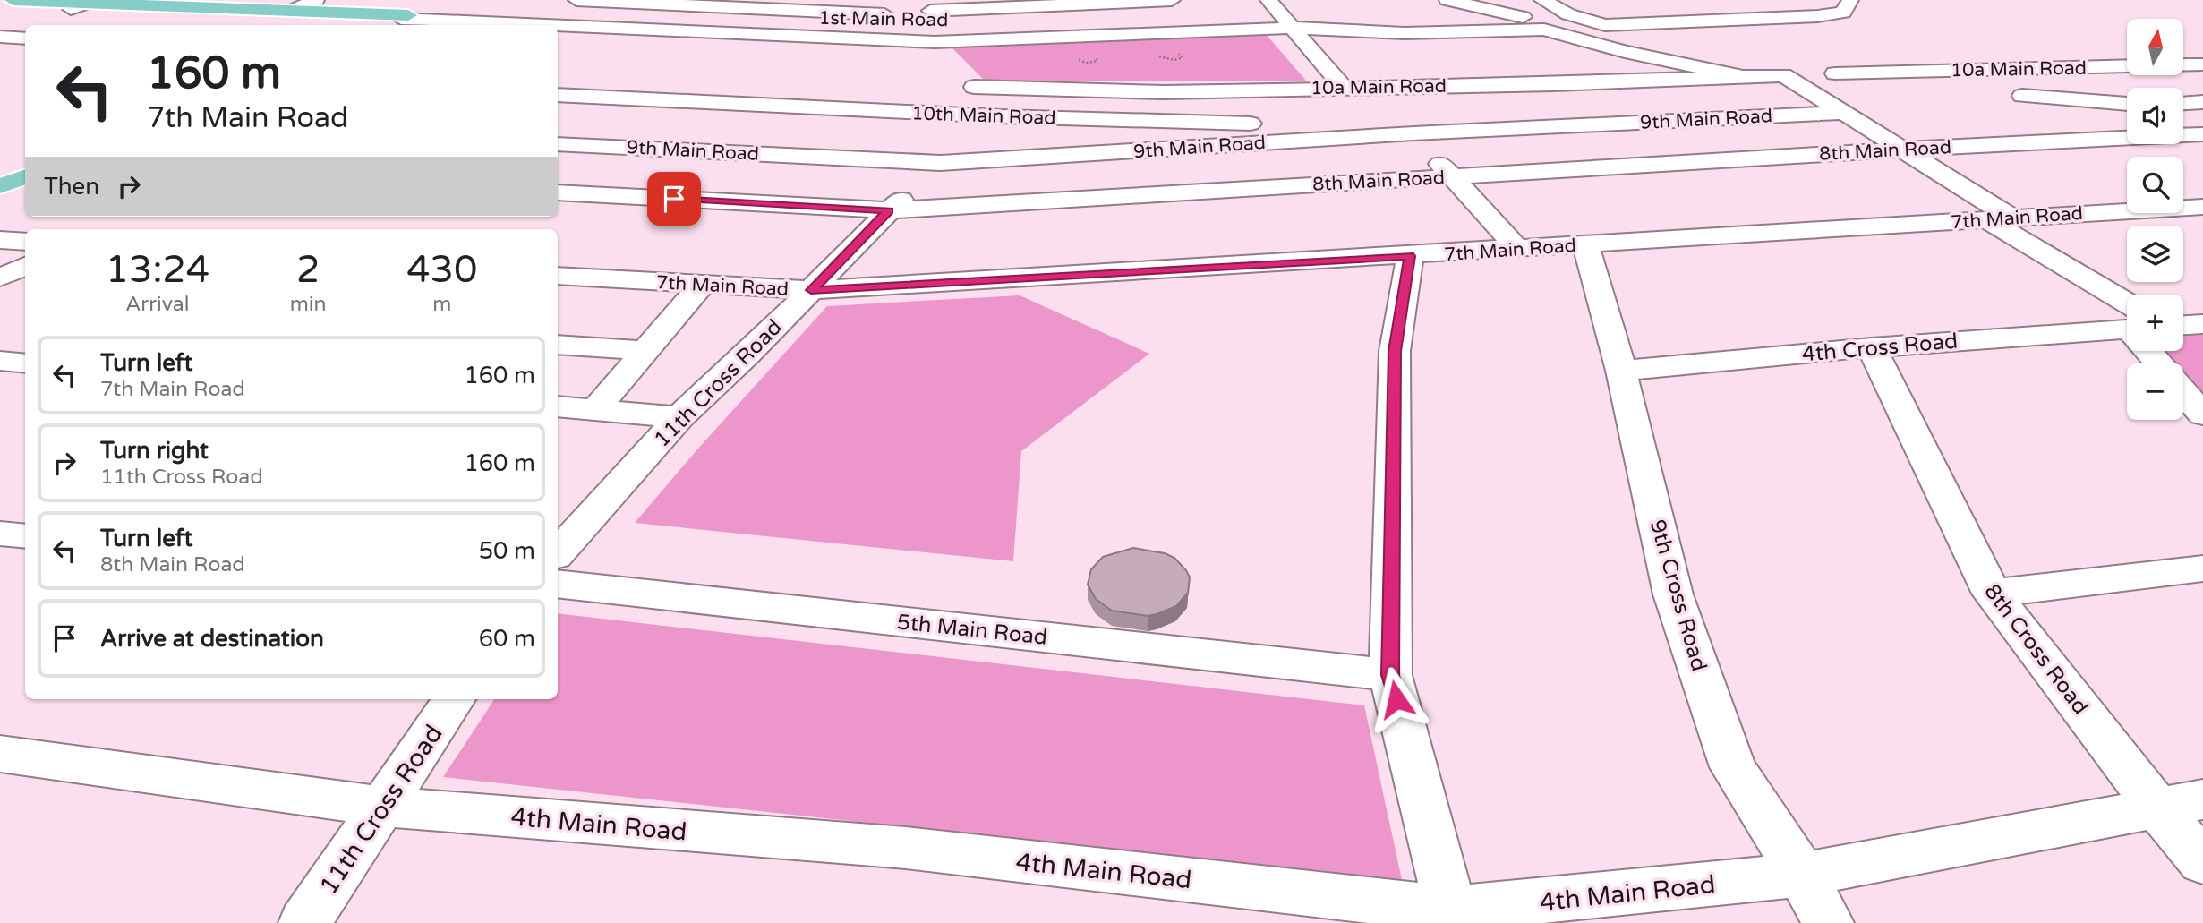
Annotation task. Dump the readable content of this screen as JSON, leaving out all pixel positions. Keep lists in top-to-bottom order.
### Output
{
  "streets": {
    "street": [
      "1st Main Road",
      "10a Main Road",
      "10th Main Road",
      "9th Main Road",
      "8th Main Road",
      "7th Main Road",
      "4th Cross Road",
      "11th Cross Road",
      "9th Cross Road",
      "5th Main Road",
      "8th Cross Road",
      "4th Main Road"
    ]
  },
  "crossings": [
    ["10a Main Road", "9th Main Road"],
    ["10th Main Road", "9th Main Road"],
    ["10th Main Road", "11th Cross Road"],
    ["9th Main Road", "11th Cross Road"],
    ["8th Main Road", "11th Cross Road"],
    ["7th Main Road", "11th Cross Road"],
    ["7th Main Road", "9th Cross Road"],
    ["4th Cross Road", "9th Cross Road"],
    ["4th Cross Road", "8th Cross Road"],
    ["11th Cross Road", "4th Main Road"],
    ["9th Cross Road", "4th Main Road"],
    ["8th Cross Road", "4th Main Road"]
  ],
  "north": "top",
  "page": {
    "map_buttons": ["+", "−"],
    "turn": ["160 m", "7th Main Road"],
    "then": "Then",
    "eta": [
      "13:24",
      "Arrival",
      "2",
      "min",
      "430",
      "m"
    ],
    "list": [
      {
        "name": "Turn left",
        "note": "7th Main Road",
        "value": "160 m"
      },
      {
        "name": "Turn right",
        "note": "11th Cross Road",
        "value": "160 m"
      },
      {
        "name": "Turn left",
        "note": "8th Main Road",
        "value": "50 m"
      },
      {
        "name": "Arrive at destination",
        "value": "60 m"
      }
    ]
  }
}
